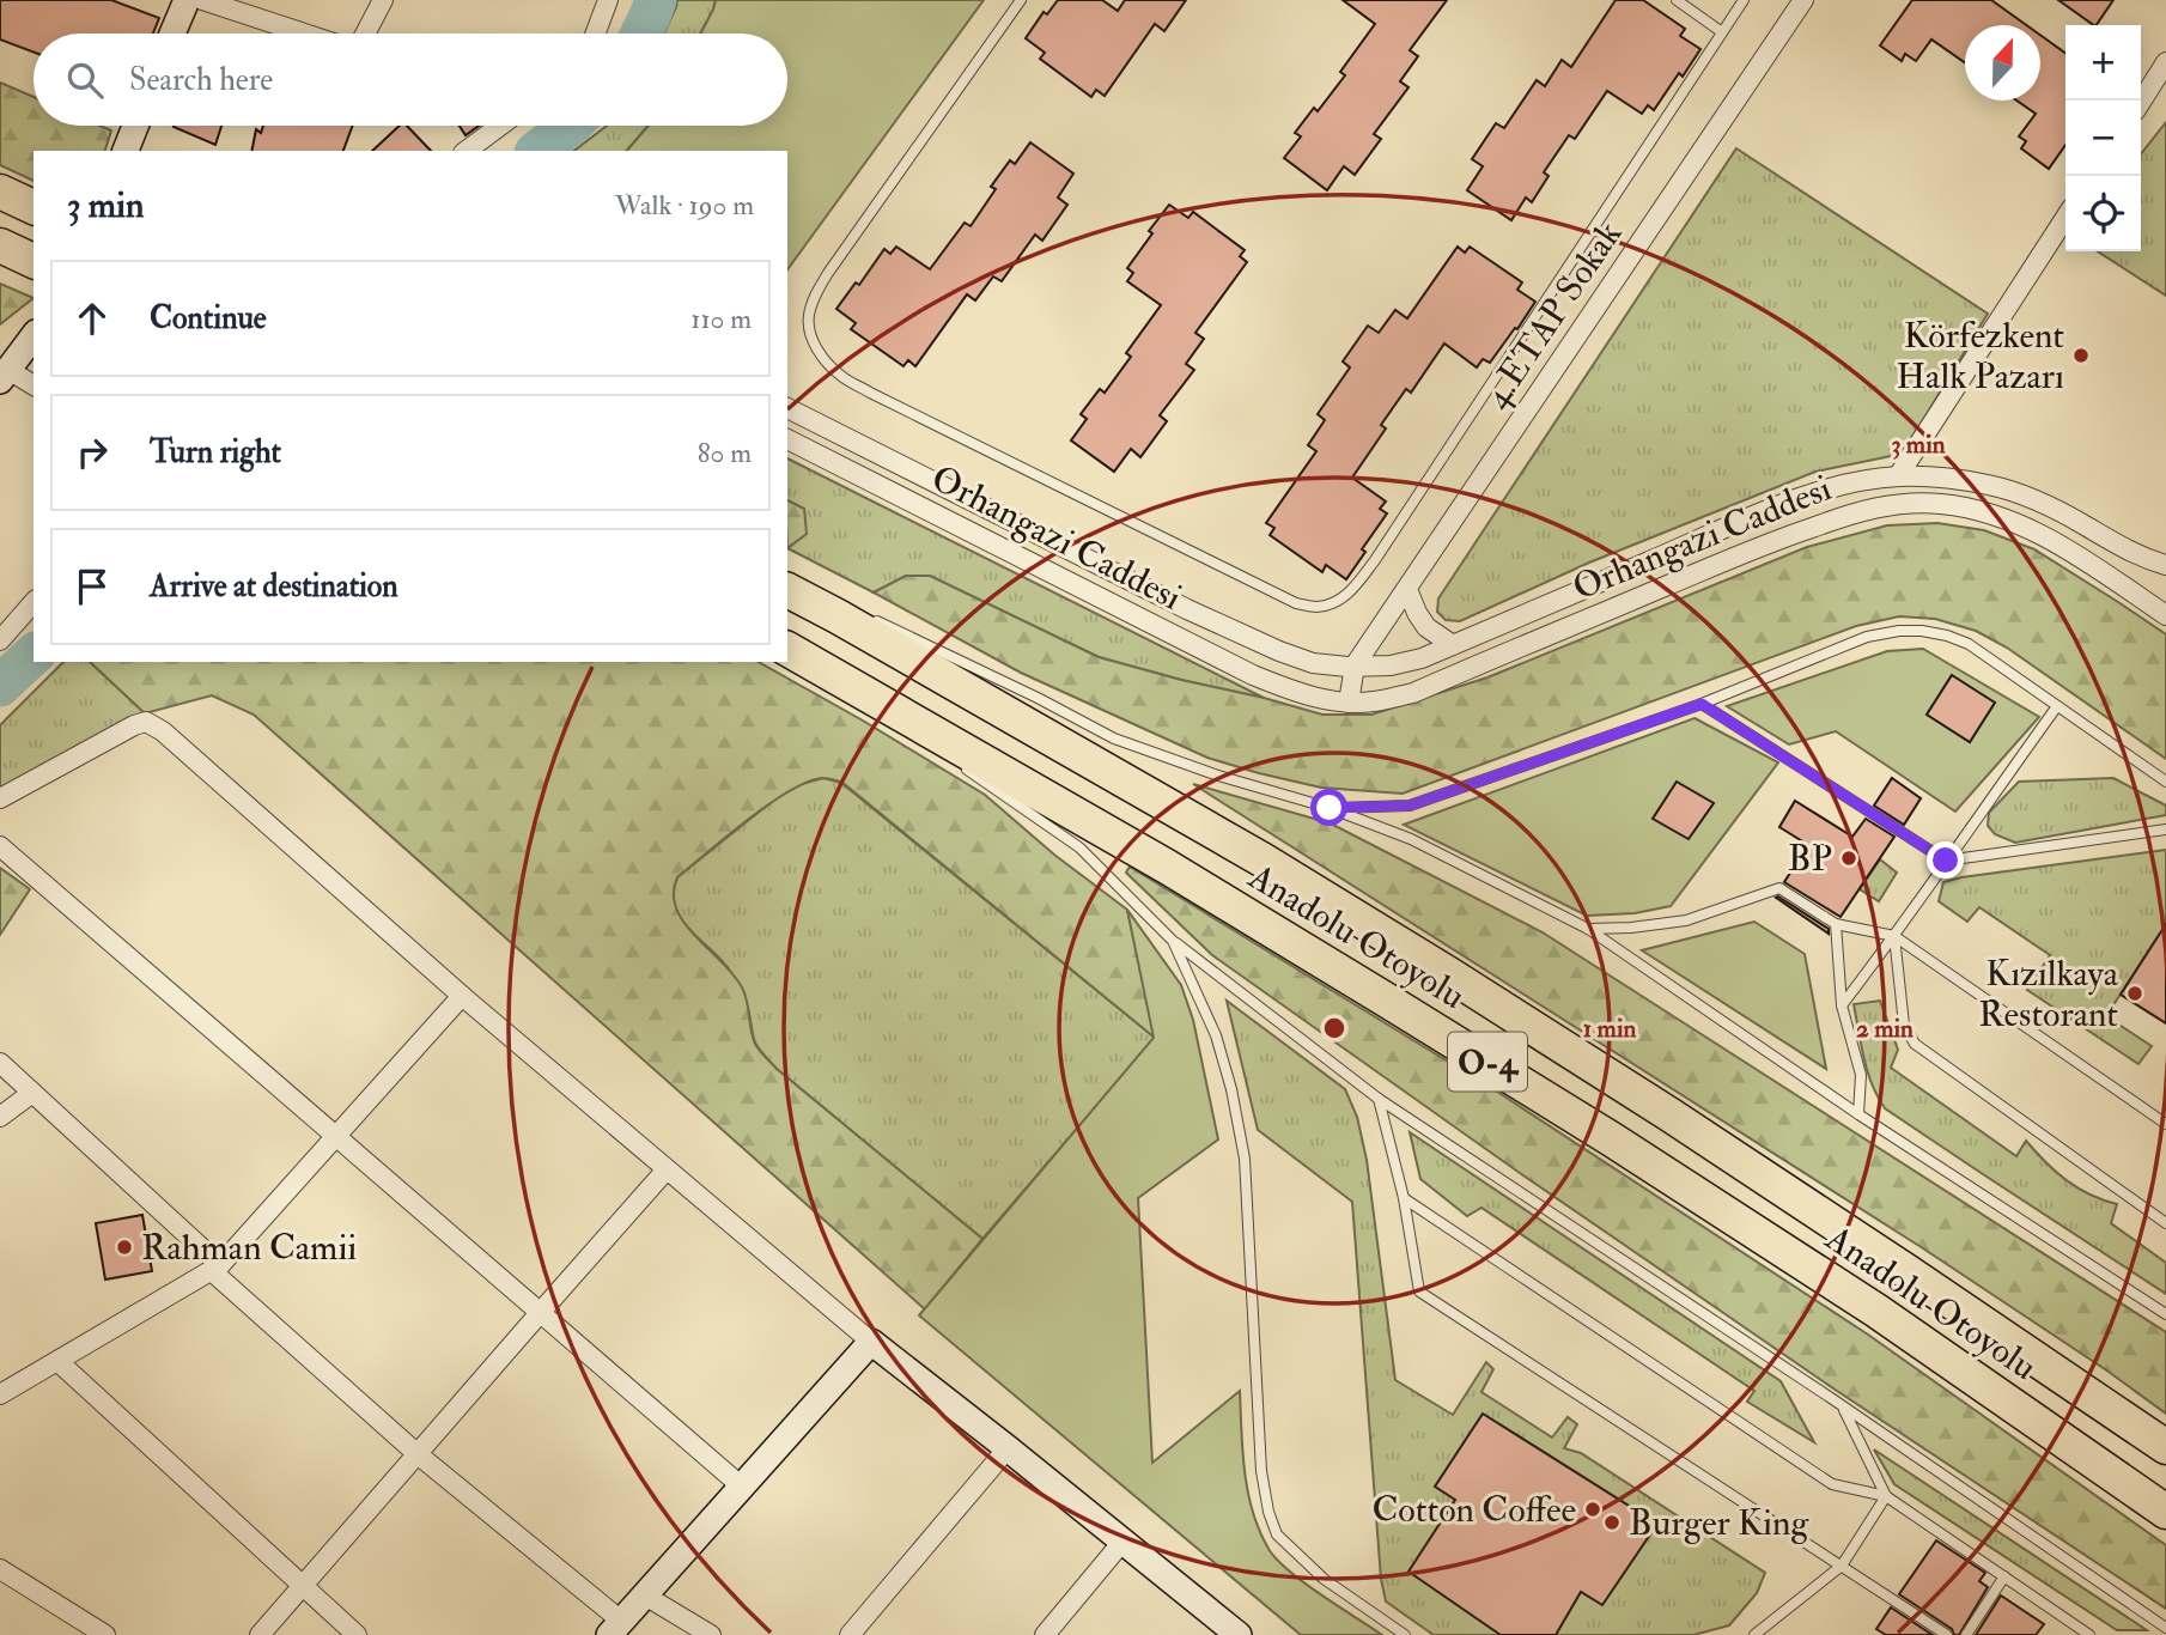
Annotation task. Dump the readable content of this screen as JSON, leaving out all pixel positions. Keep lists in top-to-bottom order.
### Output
{
  "streets": {
    "highway": ["Anadolu Otoyolu", "O-4"],
    "street": ["4.ETAP Sokak", "Orhangazi Caddesi"]
  },
  "crossings": [
    ["4.ETAP Sokak", "Orhangazi Caddesi"]
  ],
  "places": [
    "Körfezkent Halk Pazarı",
    "BP",
    "Kızılkaya Restorant",
    "Rahman Camii",
    "Cotton Coffee",
    "Burger King"
  ],
  "north": "top",
  "page": {
    "map_buttons": ["+", "−"],
    "search": "Search here",
    "heading": ["3 min", "Walk · 190 m"],
    "list": [
      ["Continue", "110 m"],
      ["Turn right", "80 m"],
      "Arrive at destination"
    ]
  },
  "rings": ["3 min", "1 min", "2 min"]
}
